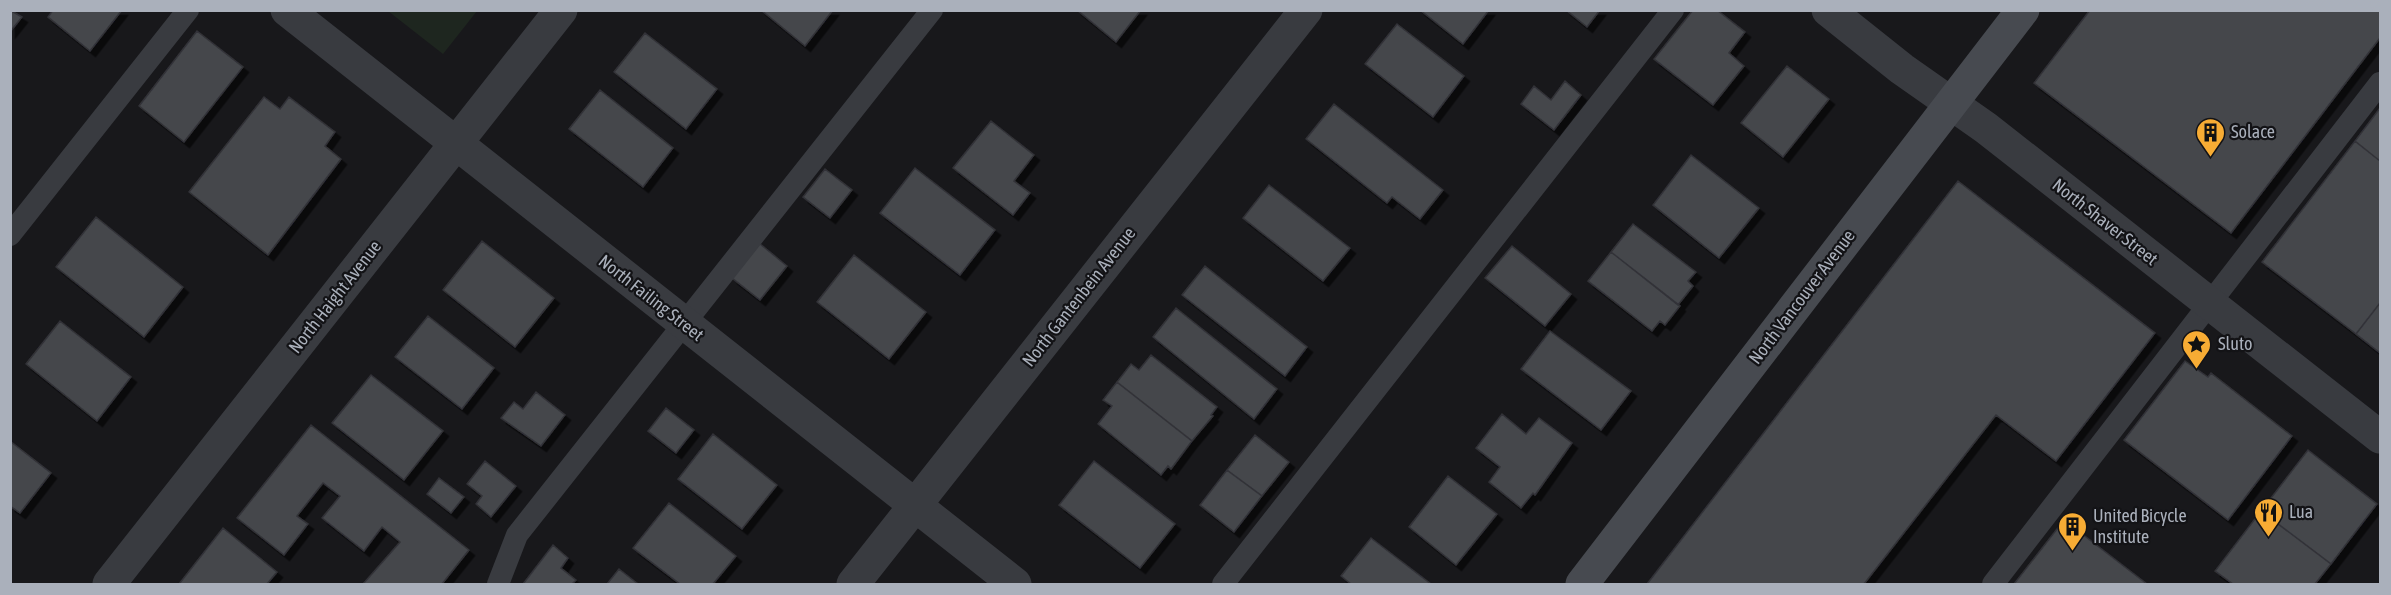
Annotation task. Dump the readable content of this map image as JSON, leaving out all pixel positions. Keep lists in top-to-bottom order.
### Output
{
  "streets": {
    "main road": ["North Vancouver Avenue"],
    "street": [
      "North Shaver Street",
      "North Haight Avenue",
      "North Gantenbein Avenue",
      "North Failing Street"
    ]
  },
  "crossings": [
    ["North Shaver Street", "North Vancouver Avenue"],
    ["North Haight Avenue", "North Failing Street"],
    ["North Gantenbein Avenue", "North Failing Street"]
  ],
  "places": {
    "building": ["Solace", "United Bicycle Institute"],
    "place": ["Sluto"],
    "restaurant": ["Lua"]
  }
}
